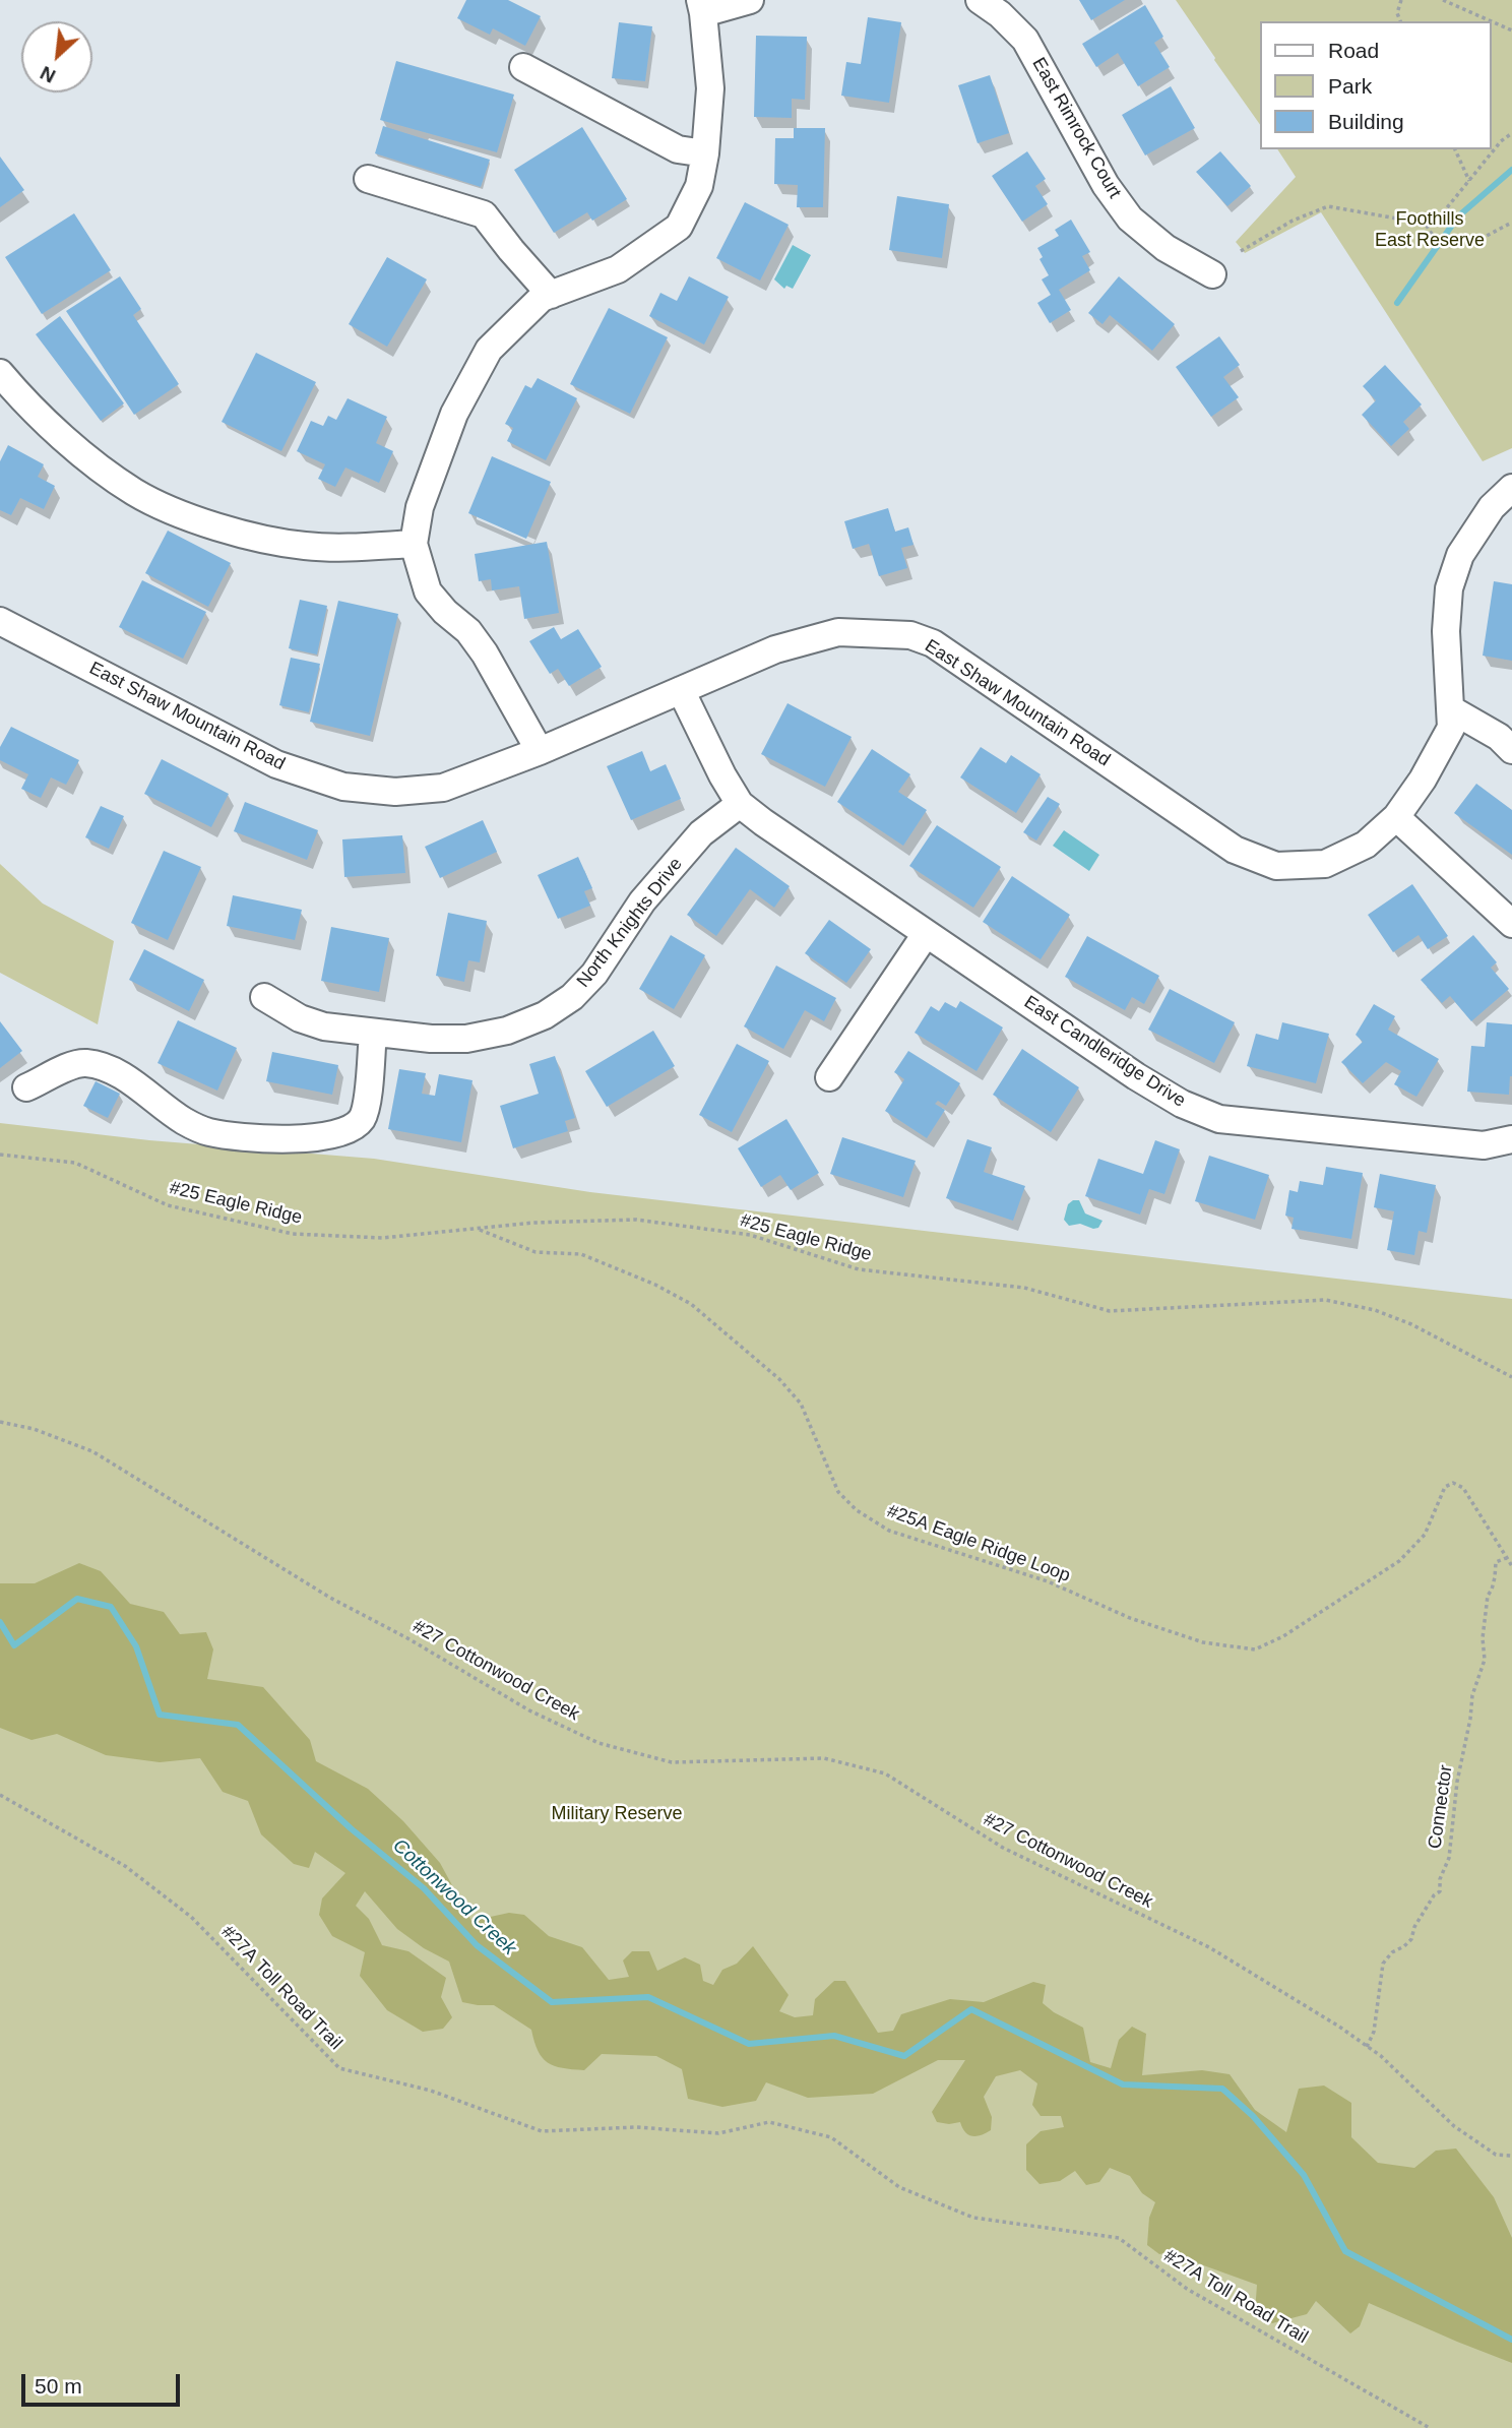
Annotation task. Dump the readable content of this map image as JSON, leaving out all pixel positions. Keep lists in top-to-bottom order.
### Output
{
  "streets": {
    "street": [
      "East Rimrock Court",
      "East Shaw Mountain Road",
      "North Knights Drive",
      "East Candleridge Drive"
    ],
    "path": [
      "#25 Eagle Ridge",
      "#25A Eagle Ridge Loop",
      "#27 Cottonwood Creek",
      "Connector",
      "#27A Toll Road Trail"
    ]
  },
  "crossings": [
    ["East Shaw Mountain Road", "East Candleridge Drive"],
    ["North Knights Drive", "East Candleridge Drive"],
    ["#25 Eagle Ridge", "#25A Eagle Ridge Loop"],
    ["#25A Eagle Ridge Loop", "Connector"],
    ["#27 Cottonwood Creek", "Connector"]
  ],
  "water": ["Cottonwood Creek"],
  "parks": ["Foothills East Reserve", "Military Reserve"],
  "legend": ["Road", "Park", "Building"],
  "scale_bar": "50 m",
  "north": "bottom left"
}
